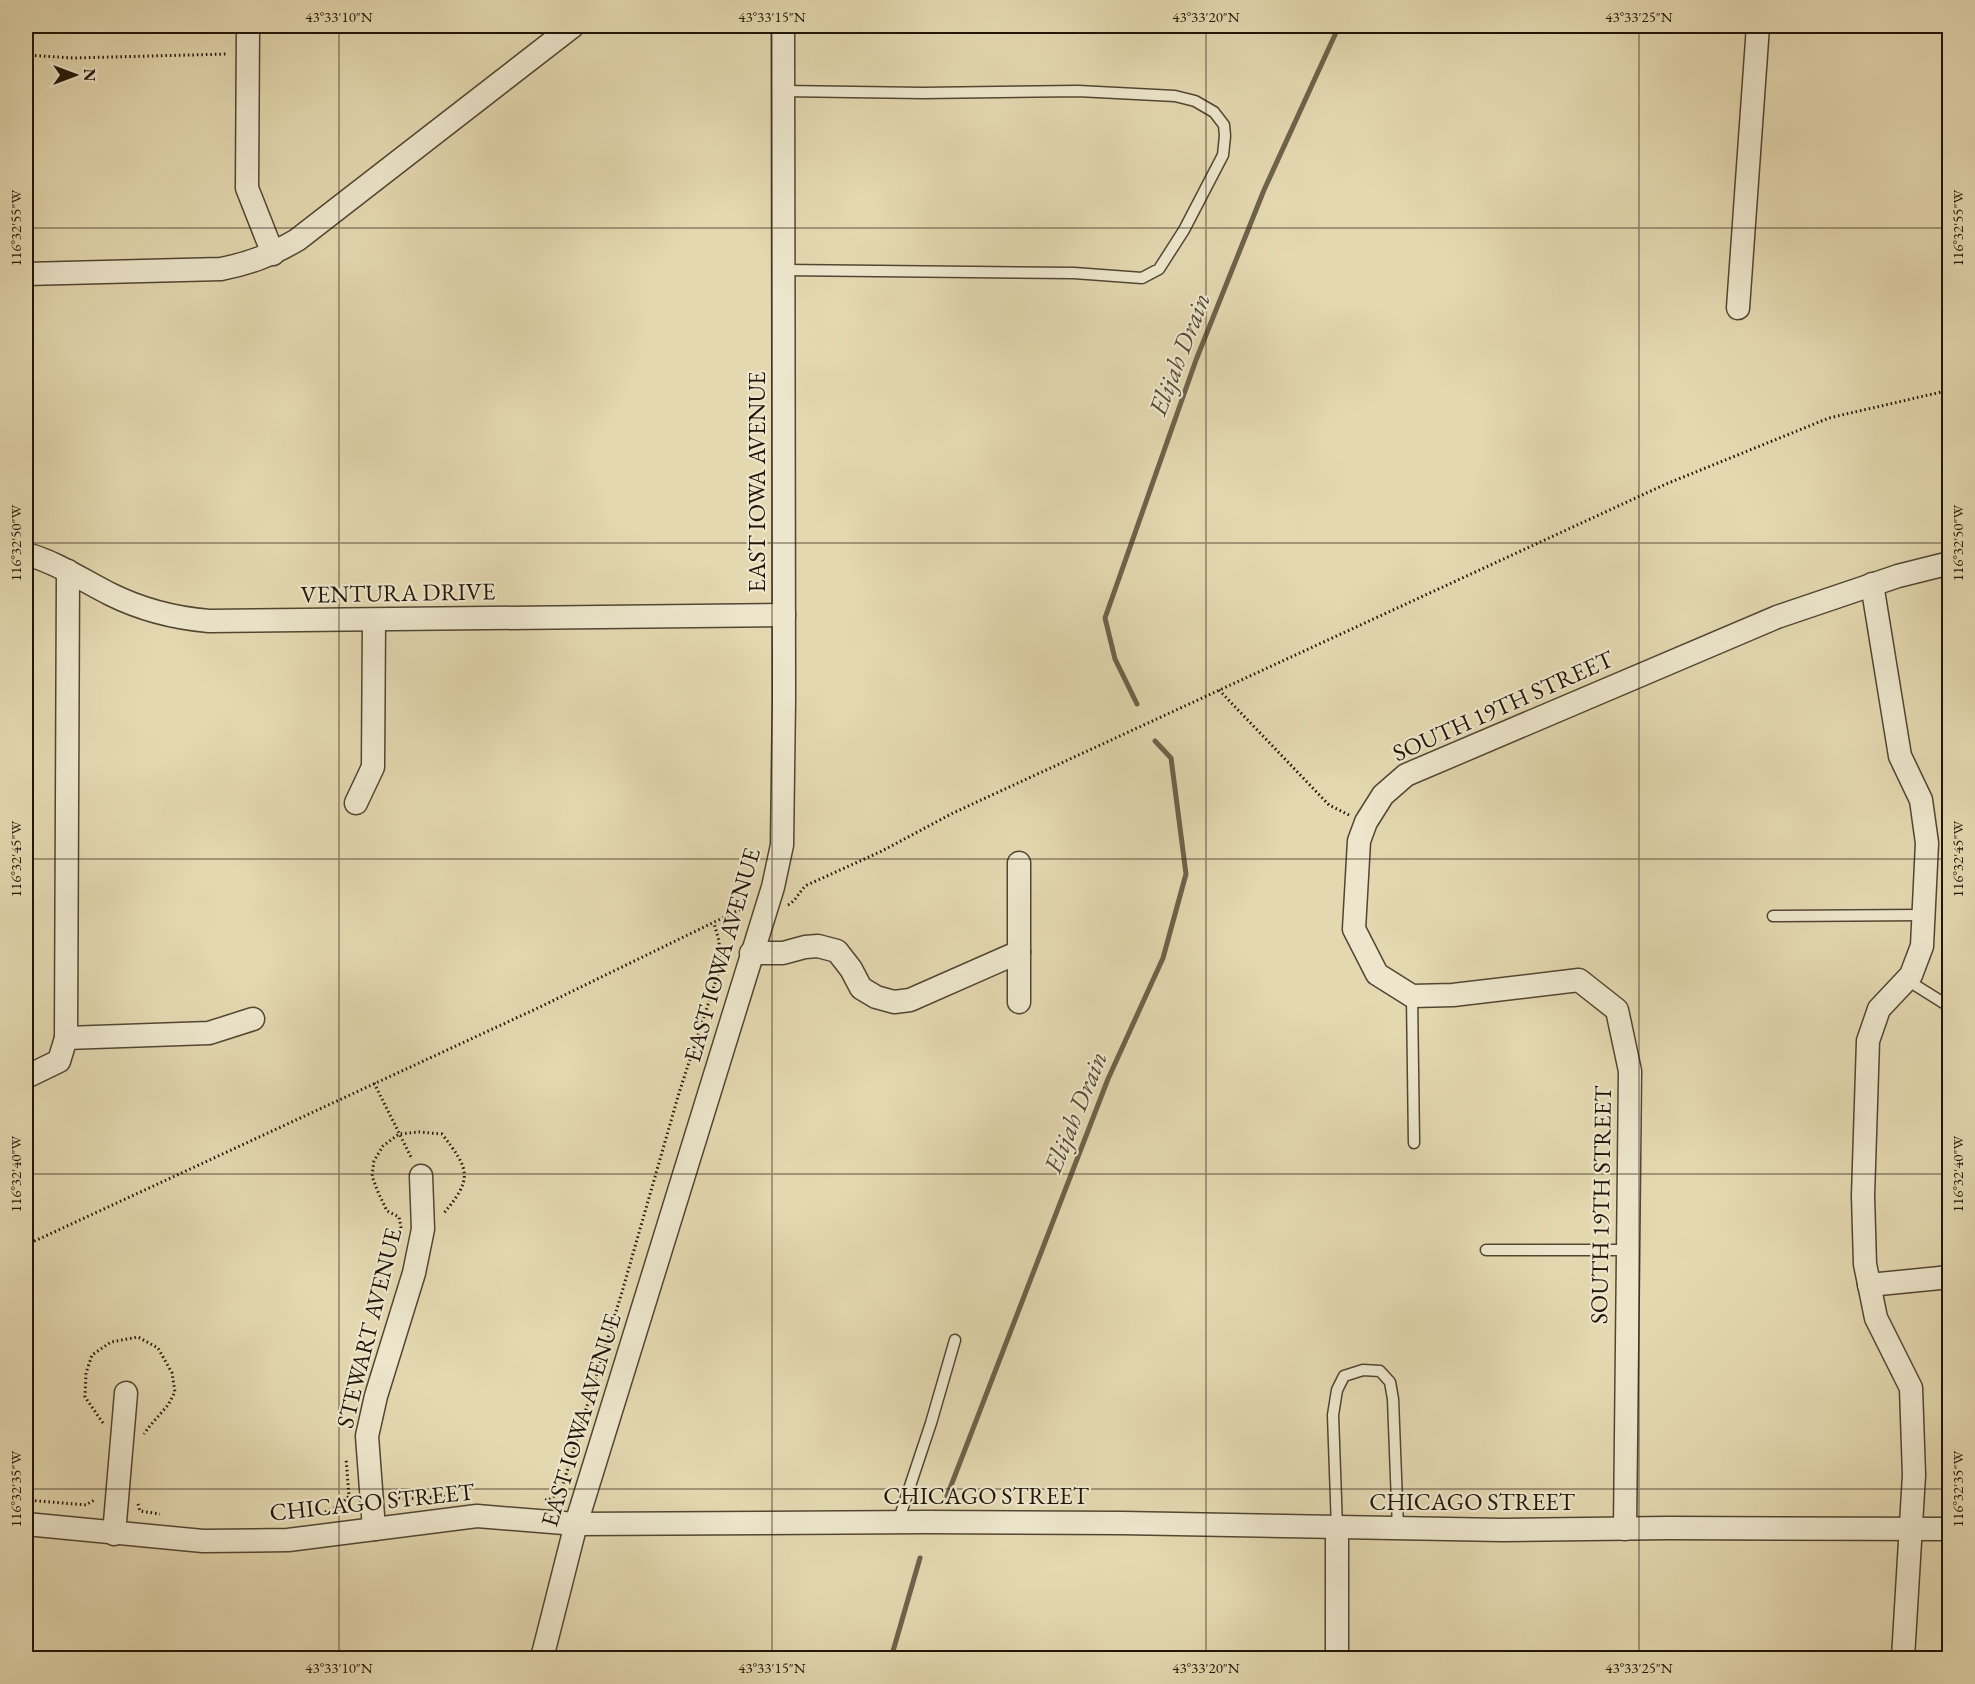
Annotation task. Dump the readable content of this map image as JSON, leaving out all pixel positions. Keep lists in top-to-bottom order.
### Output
{
  "streets": {
    "street": [
      "EAST IOWA AVENUE",
      "VENTURA DRIVE",
      "SOUTH 19TH STREET",
      "STEWART AVENUE",
      "CHICAGO STREET"
    ]
  },
  "crossings": [
    ["EAST IOWA AVENUE", "VENTURA DRIVE"],
    ["EAST IOWA AVENUE", "CHICAGO STREET"],
    ["SOUTH 19TH STREET", "CHICAGO STREET"],
    ["STEWART AVENUE", "CHICAGO STREET"]
  ],
  "water": ["Elijah Drain"],
  "north": "right",
  "coordinates": [
    "43°33'10\"N",
    "43°33'15\"N",
    "43°33'20\"N",
    "43°33'25\"N",
    "116°32'55\"W",
    "116°32'50\"W",
    "116°32'45\"W",
    "116°32'40\"W",
    "116°32'35\"W"
  ]
}
